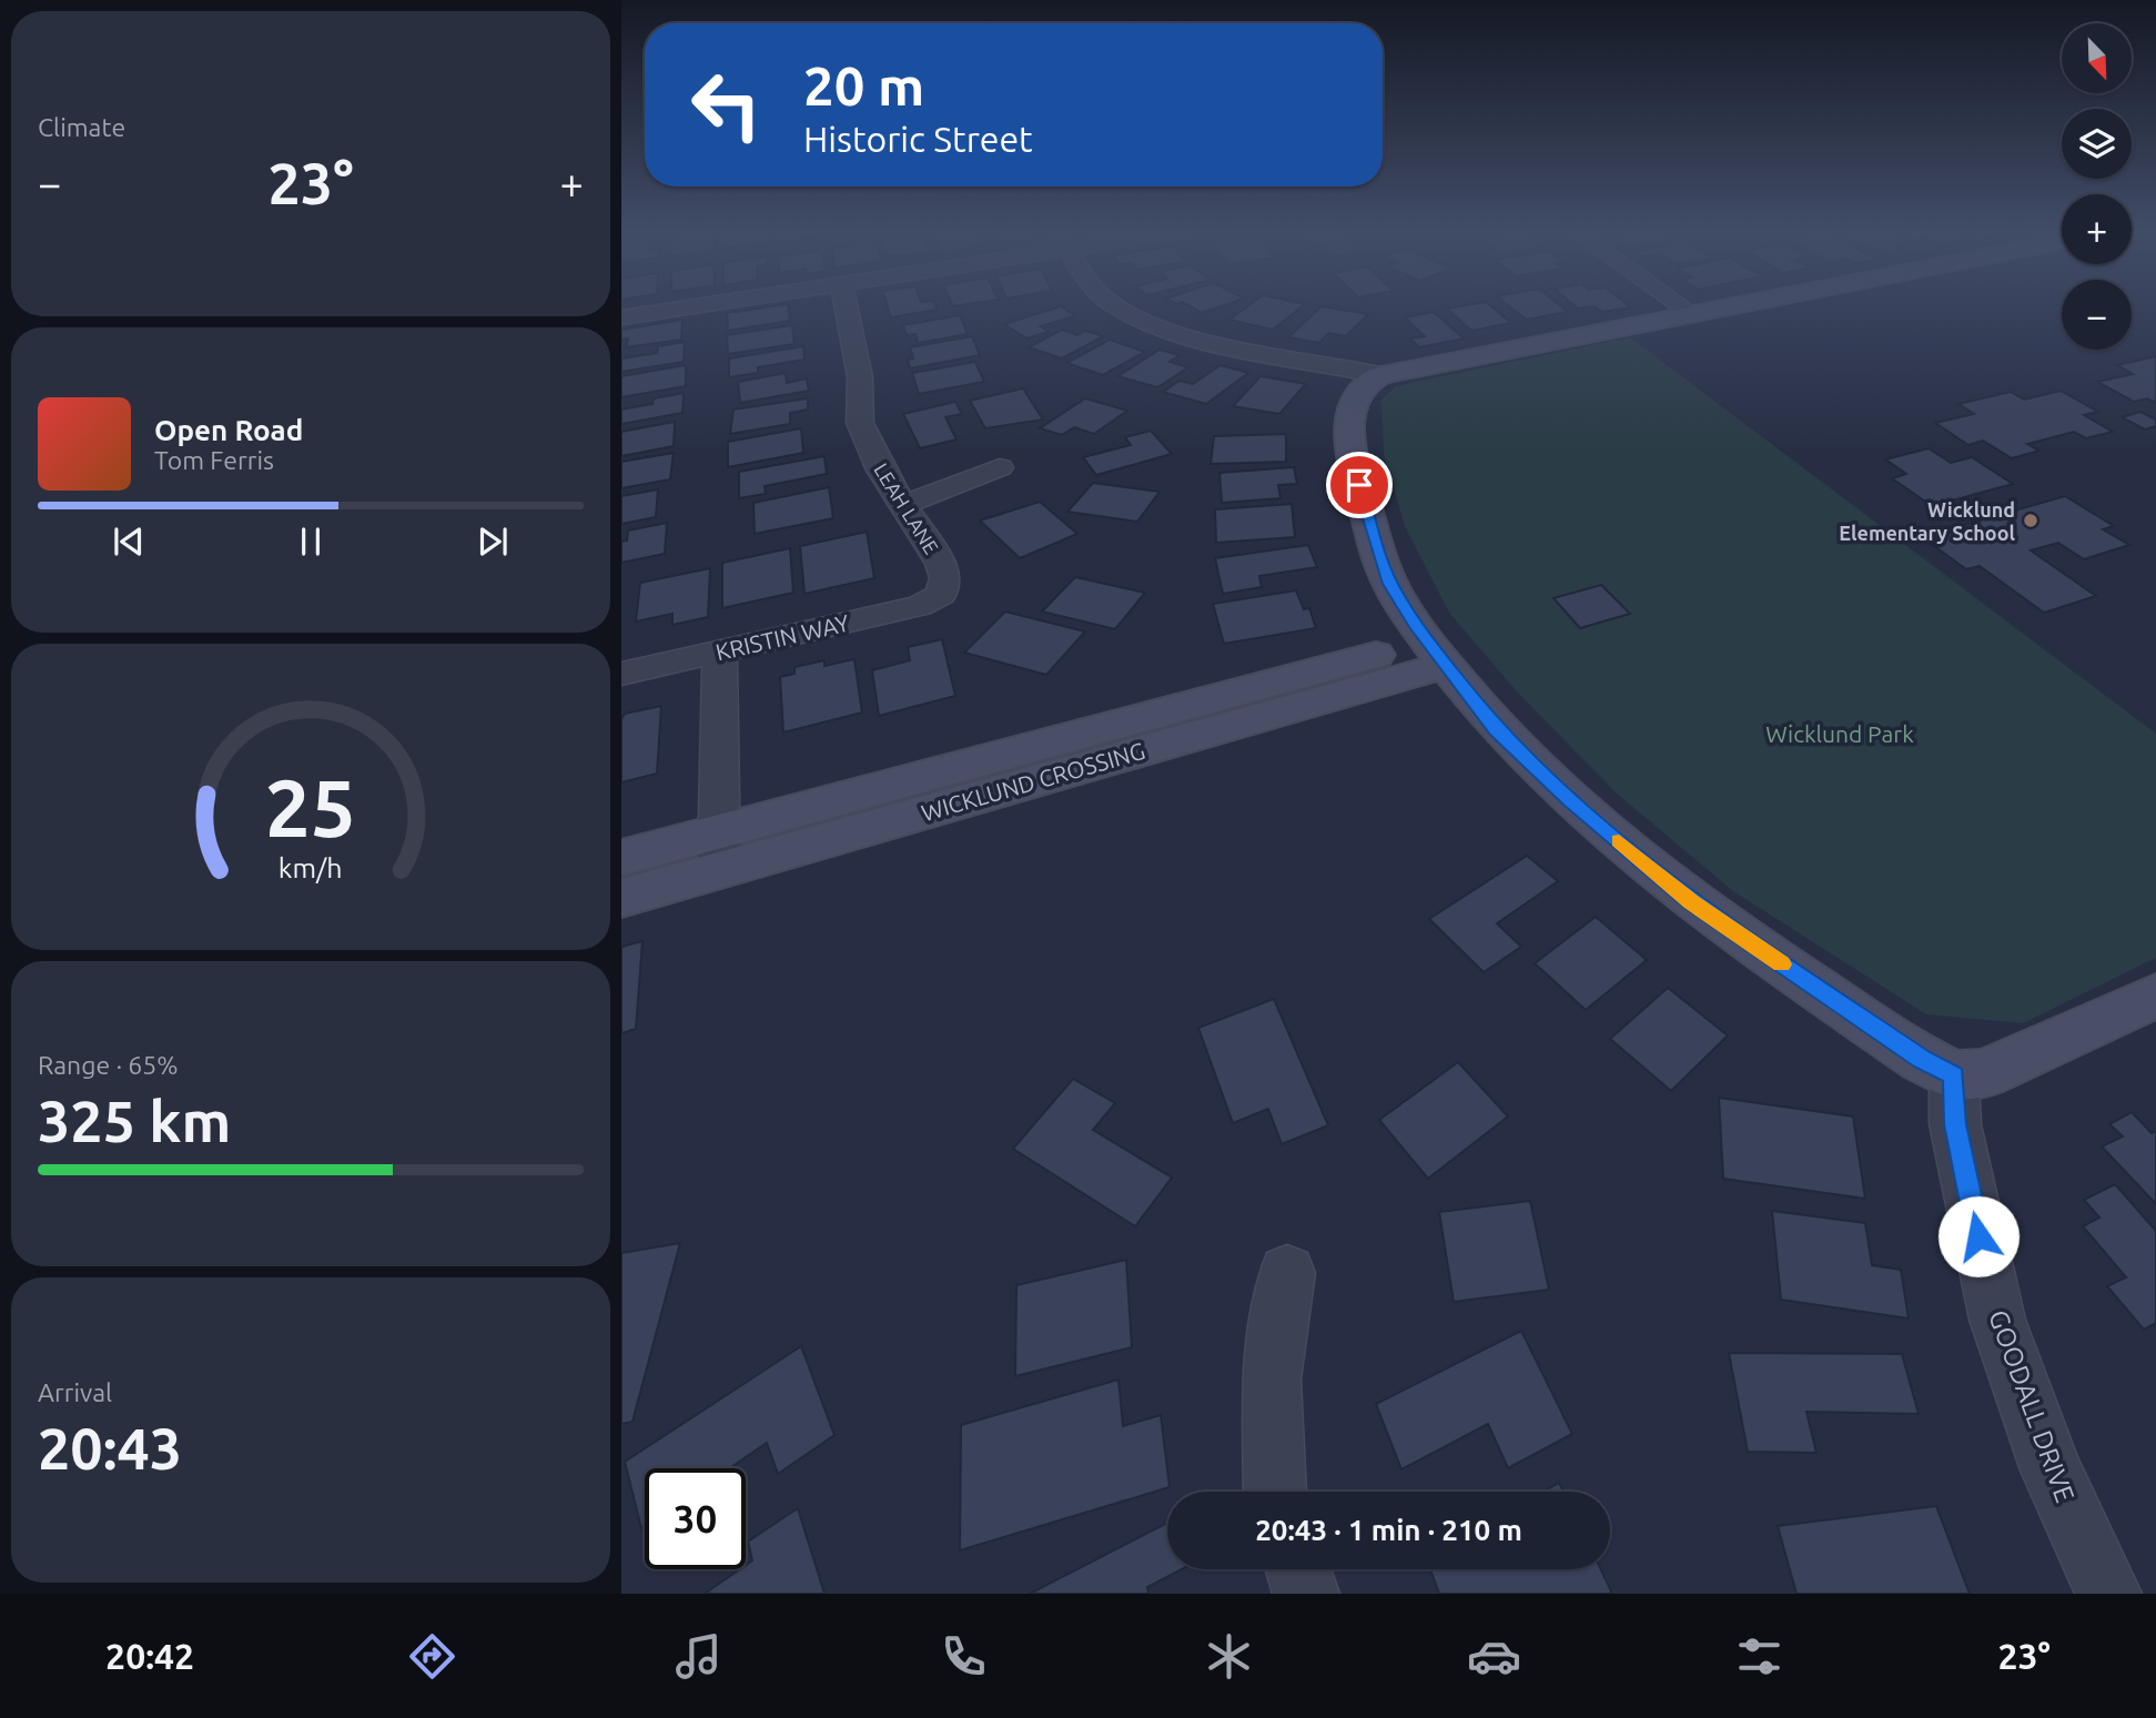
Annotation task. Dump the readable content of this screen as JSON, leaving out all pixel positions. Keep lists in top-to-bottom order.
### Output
{
  "streets": {
    "street": [
      "LEAH LANE",
      "KRISTIN WAY",
      "WICKLUND CROSSING",
      "GOODALL DRIVE"
    ]
  },
  "crossings": [
    ["LEAH LANE", "KRISTIN WAY"]
  ],
  "parks": ["Wicklund Park"],
  "places": ["Wicklund Elementary School"],
  "north": "bottom right",
  "page": {
    "tile": [
      "Climate",
      ["Range · 65%", "325 km"],
      ["Arrival", "20:43"]
    ],
    "map_buttons": ["+", "−"],
    "turn": ["20 m", "Historic Street"],
    "heat": ["−", "23°", "+"],
    "song": ["Open Road", "Tom Ferris"],
    "limit": "30",
    "trip": "20:43 · 1 min · 210 m",
    "tabs": ["20:42", "23°"],
    "gauge": ["25", "km/h"]
  }
}
